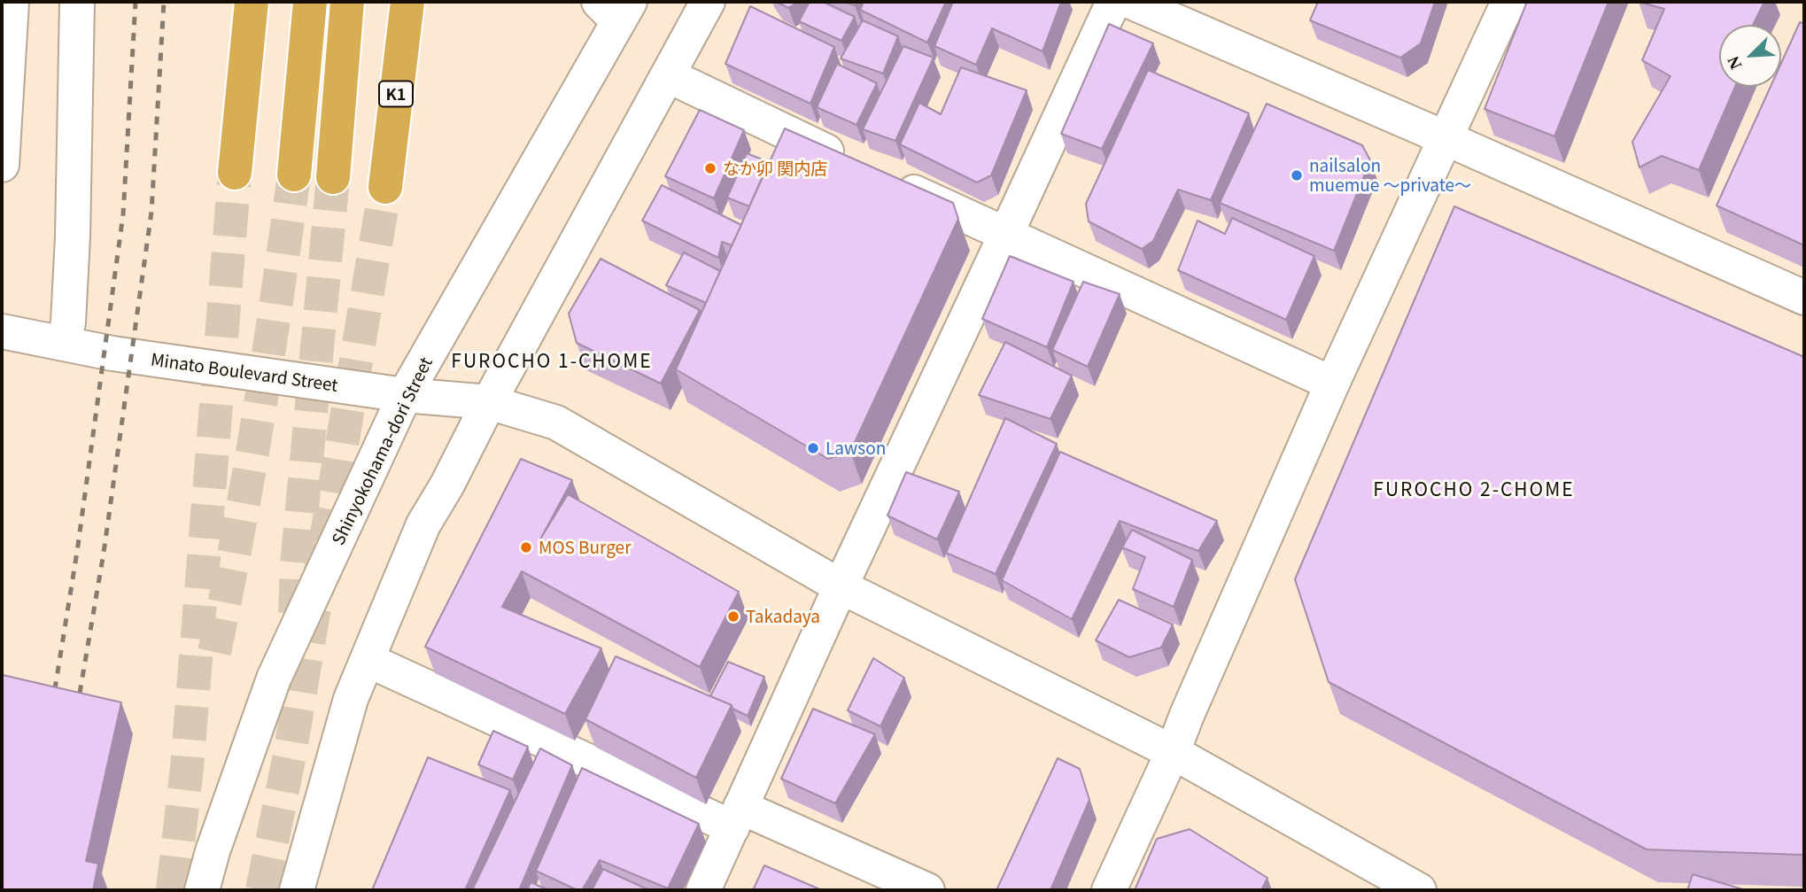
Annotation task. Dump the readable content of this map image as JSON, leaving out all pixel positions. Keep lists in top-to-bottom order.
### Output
{
  "streets": {
    "highway": ["K1"],
    "street": ["Minato Boulevard Street", "Shinyokohama-dori Street"]
  },
  "crossings": [
    ["Minato Boulevard Street", "Shinyokohama-dori Street"]
  ],
  "districts": ["FUROCHO 1-CHOME", "FUROCHO 2-CHOME"],
  "places": [
    "なか卯 関内店",
    "nailsalon muemue ～private～",
    "Lawson",
    "MOS Burger",
    "Takadaya"
  ],
  "north": "bottom left"
}
